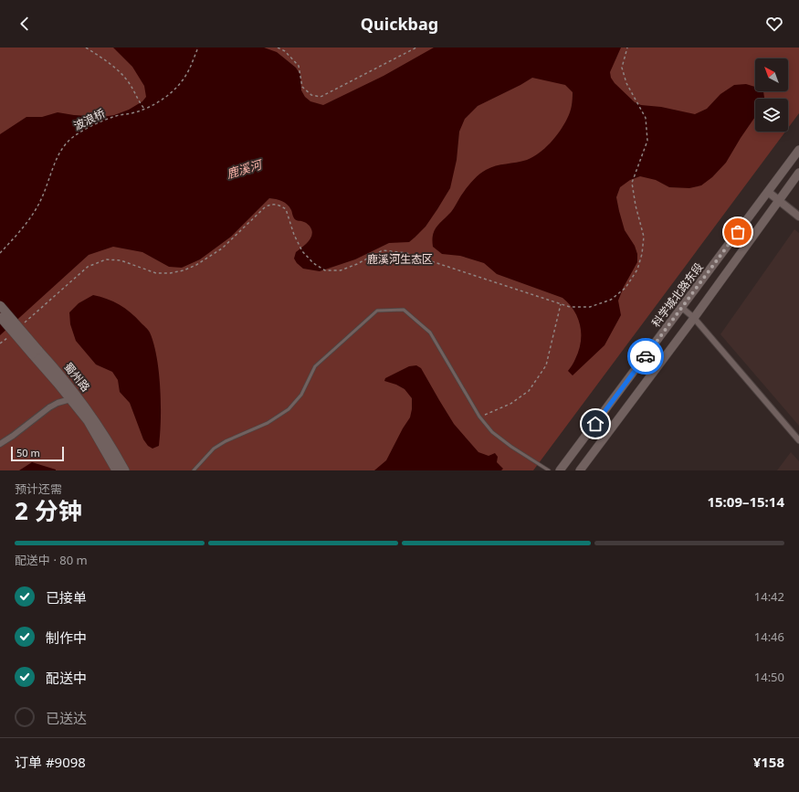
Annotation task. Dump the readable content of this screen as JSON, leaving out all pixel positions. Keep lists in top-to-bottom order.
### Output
{
  "streets": {
    "main road": ["科学城北路东段", "蜀州路"],
    "path": ["波浪桥"]
  },
  "water": ["鹿溪河"],
  "parks": ["鹿溪河生态区"],
  "scale_bar": "50 m",
  "north": "top left",
  "page": {
    "header": "Quickbag",
    "scale": "50 m",
    "heading": ["2 分钟", "预计还需", "15:09–15:14"],
    "panel": ["订单 #9098", "¥158"],
    "bar": "配送中 · 80 m",
    "list": [
      ["已接单", "14:42"],
      ["制作中", "14:46"],
      ["配送中", "14:50"],
      "已送达"
    ]
  }
}
